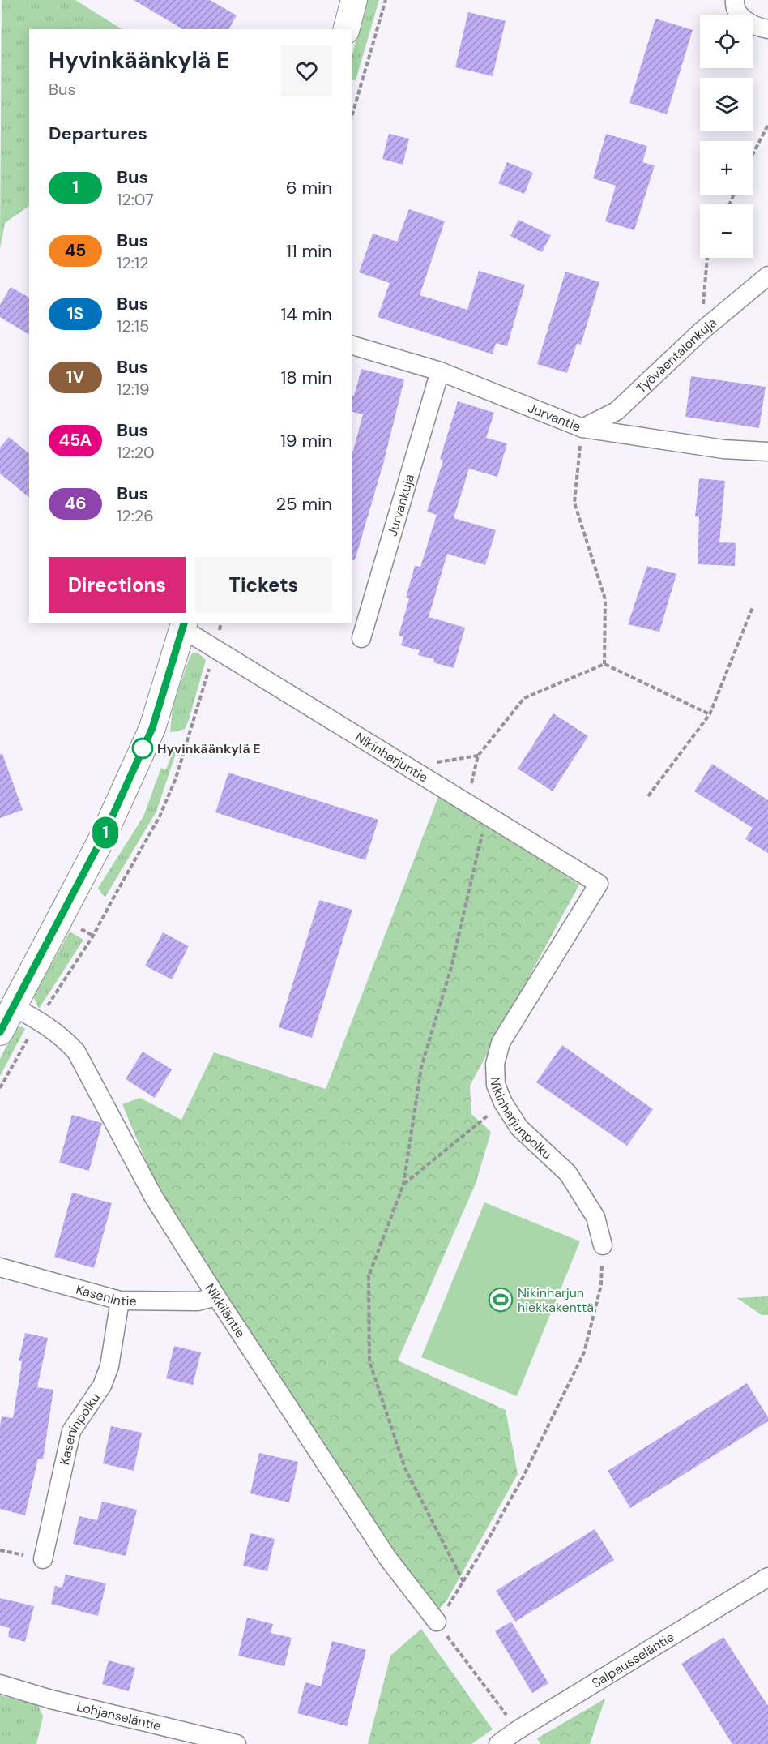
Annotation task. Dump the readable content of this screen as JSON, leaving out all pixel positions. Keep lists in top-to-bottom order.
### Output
{
  "streets": {
    "street": [
      "Työväentalonkuja",
      "Jurvantie",
      "Jurvankuja",
      "Nikinharjuntie",
      "Nikinharjunpolku",
      "Kasenintie",
      "Nikkiläntie",
      "Kaseninpolku",
      "Salpausseläntie",
      "Lohjanseläntie"
    ]
  },
  "crossings": [
    ["Työväentalonkuja", "Jurvantie"],
    ["Jurvantie", "Jurvankuja"],
    ["Nikinharjuntie", "Nikinharjunpolku"],
    ["Kasenintie", "Nikkiläntie"],
    ["Kasenintie", "Kaseninpolku"]
  ],
  "places": {
    "other": ["Hyvinkäänkylä E"],
    "sports": ["Nikinharjun hiekkakenttä"]
  },
  "lines": ["bus line 1"],
  "page": {
    "on_map": "1",
    "map_buttons": ["+", "−"],
    "heading": [
      ["Hyvinkäänkylä E", "Bus"],
      "Departures"
    ],
    "list": [
      {
        "mark": "1",
        "name": "Bus",
        "note": "12:07",
        "value": "6 min"
      },
      {
        "mark": "45",
        "name": "Bus",
        "note": "12:12",
        "value": "11 min"
      },
      {
        "mark": "1S",
        "name": "Bus",
        "note": "12:15",
        "value": "14 min"
      },
      {
        "mark": "1V",
        "name": "Bus",
        "note": "12:19",
        "value": "18 min"
      },
      {
        "mark": "45A",
        "name": "Bus",
        "note": "12:20",
        "value": "19 min"
      },
      {
        "mark": "46",
        "name": "Bus",
        "note": "12:26",
        "value": "25 min"
      }
    ],
    "buttons": ["Directions", "Tickets"]
  }
}
